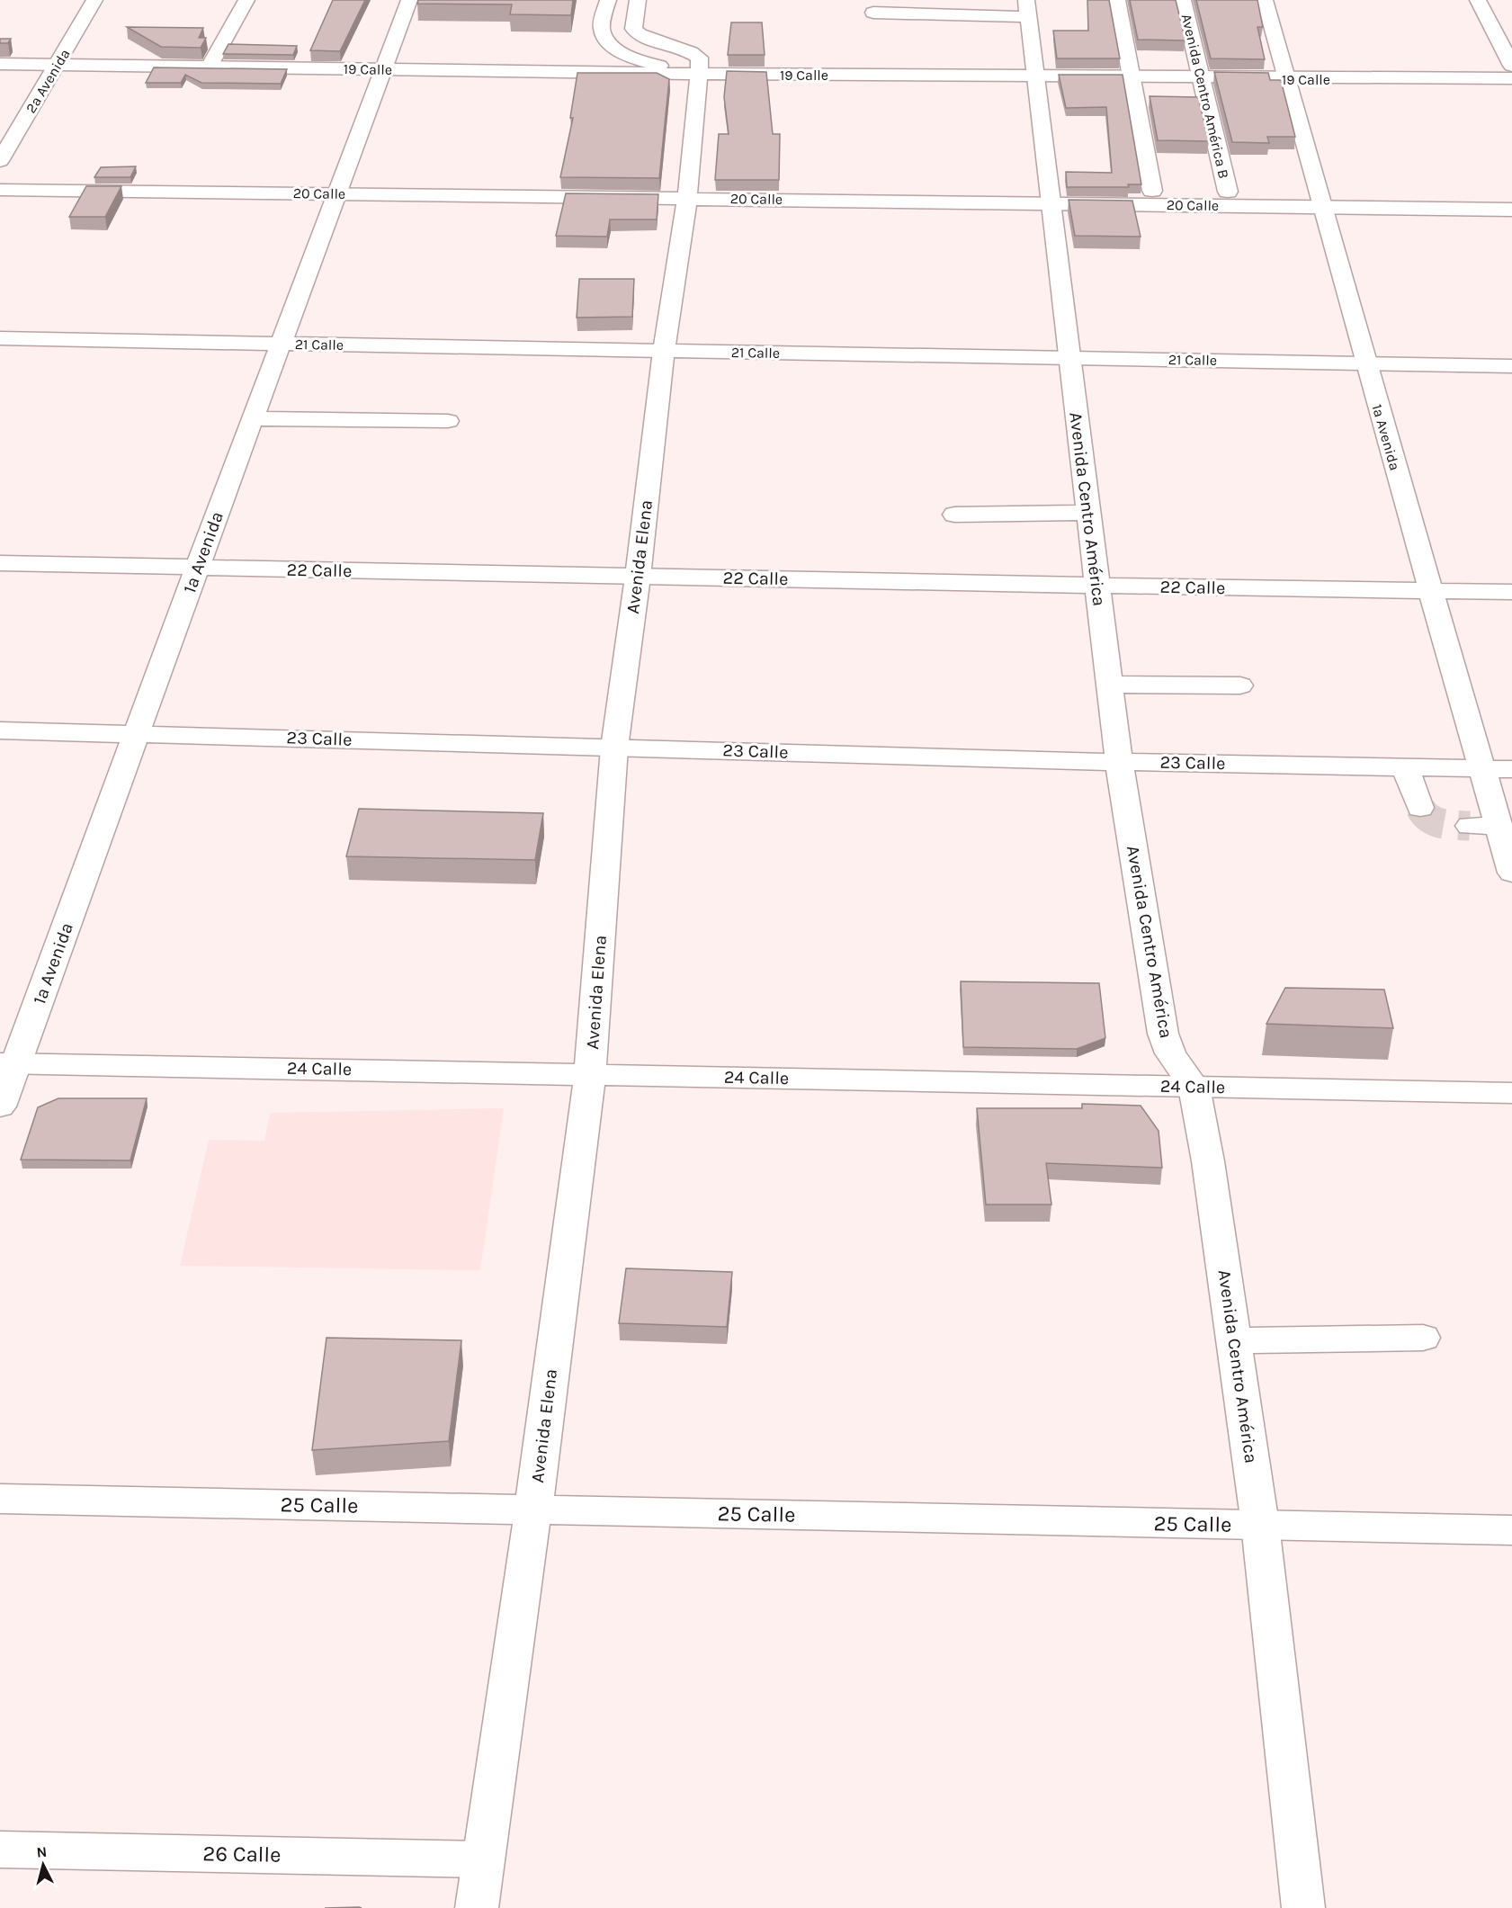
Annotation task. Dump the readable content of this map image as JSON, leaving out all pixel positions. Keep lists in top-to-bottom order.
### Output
{
  "streets": {
    "street": [
      "19 Calle",
      "2a Avenida",
      "Avenida Centro América B",
      "20 Calle",
      "21 Calle",
      "1a Avenida",
      "Avenida Centro América",
      "Avenida Elena",
      "22 Calle",
      "23 Calle",
      "24 Calle",
      "25 Calle",
      "26 Calle"
    ]
  },
  "crossings": [
    ["19 Calle", "2a Avenida"],
    ["19 Calle", "Avenida Centro América B"],
    ["19 Calle", "1a Avenida"],
    ["19 Calle", "Avenida Centro América"],
    ["19 Calle", "Avenida Elena"],
    ["20 Calle", "1a Avenida"],
    ["20 Calle", "Avenida Centro América"],
    ["20 Calle", "Avenida Elena"],
    ["21 Calle", "1a Avenida"],
    ["21 Calle", "Avenida Centro América"],
    ["21 Calle", "Avenida Elena"],
    ["1a Avenida", "22 Calle"],
    ["1a Avenida", "23 Calle"],
    ["1a Avenida", "24 Calle"],
    ["Avenida Centro América", "22 Calle"],
    ["Avenida Centro América", "23 Calle"],
    ["Avenida Centro América", "24 Calle"],
    ["Avenida Centro América", "25 Calle"],
    ["Avenida Elena", "22 Calle"],
    ["Avenida Elena", "23 Calle"],
    ["Avenida Elena", "24 Calle"],
    ["Avenida Elena", "25 Calle"],
    ["Avenida Elena", "26 Calle"]
  ],
  "north": "top"
}
